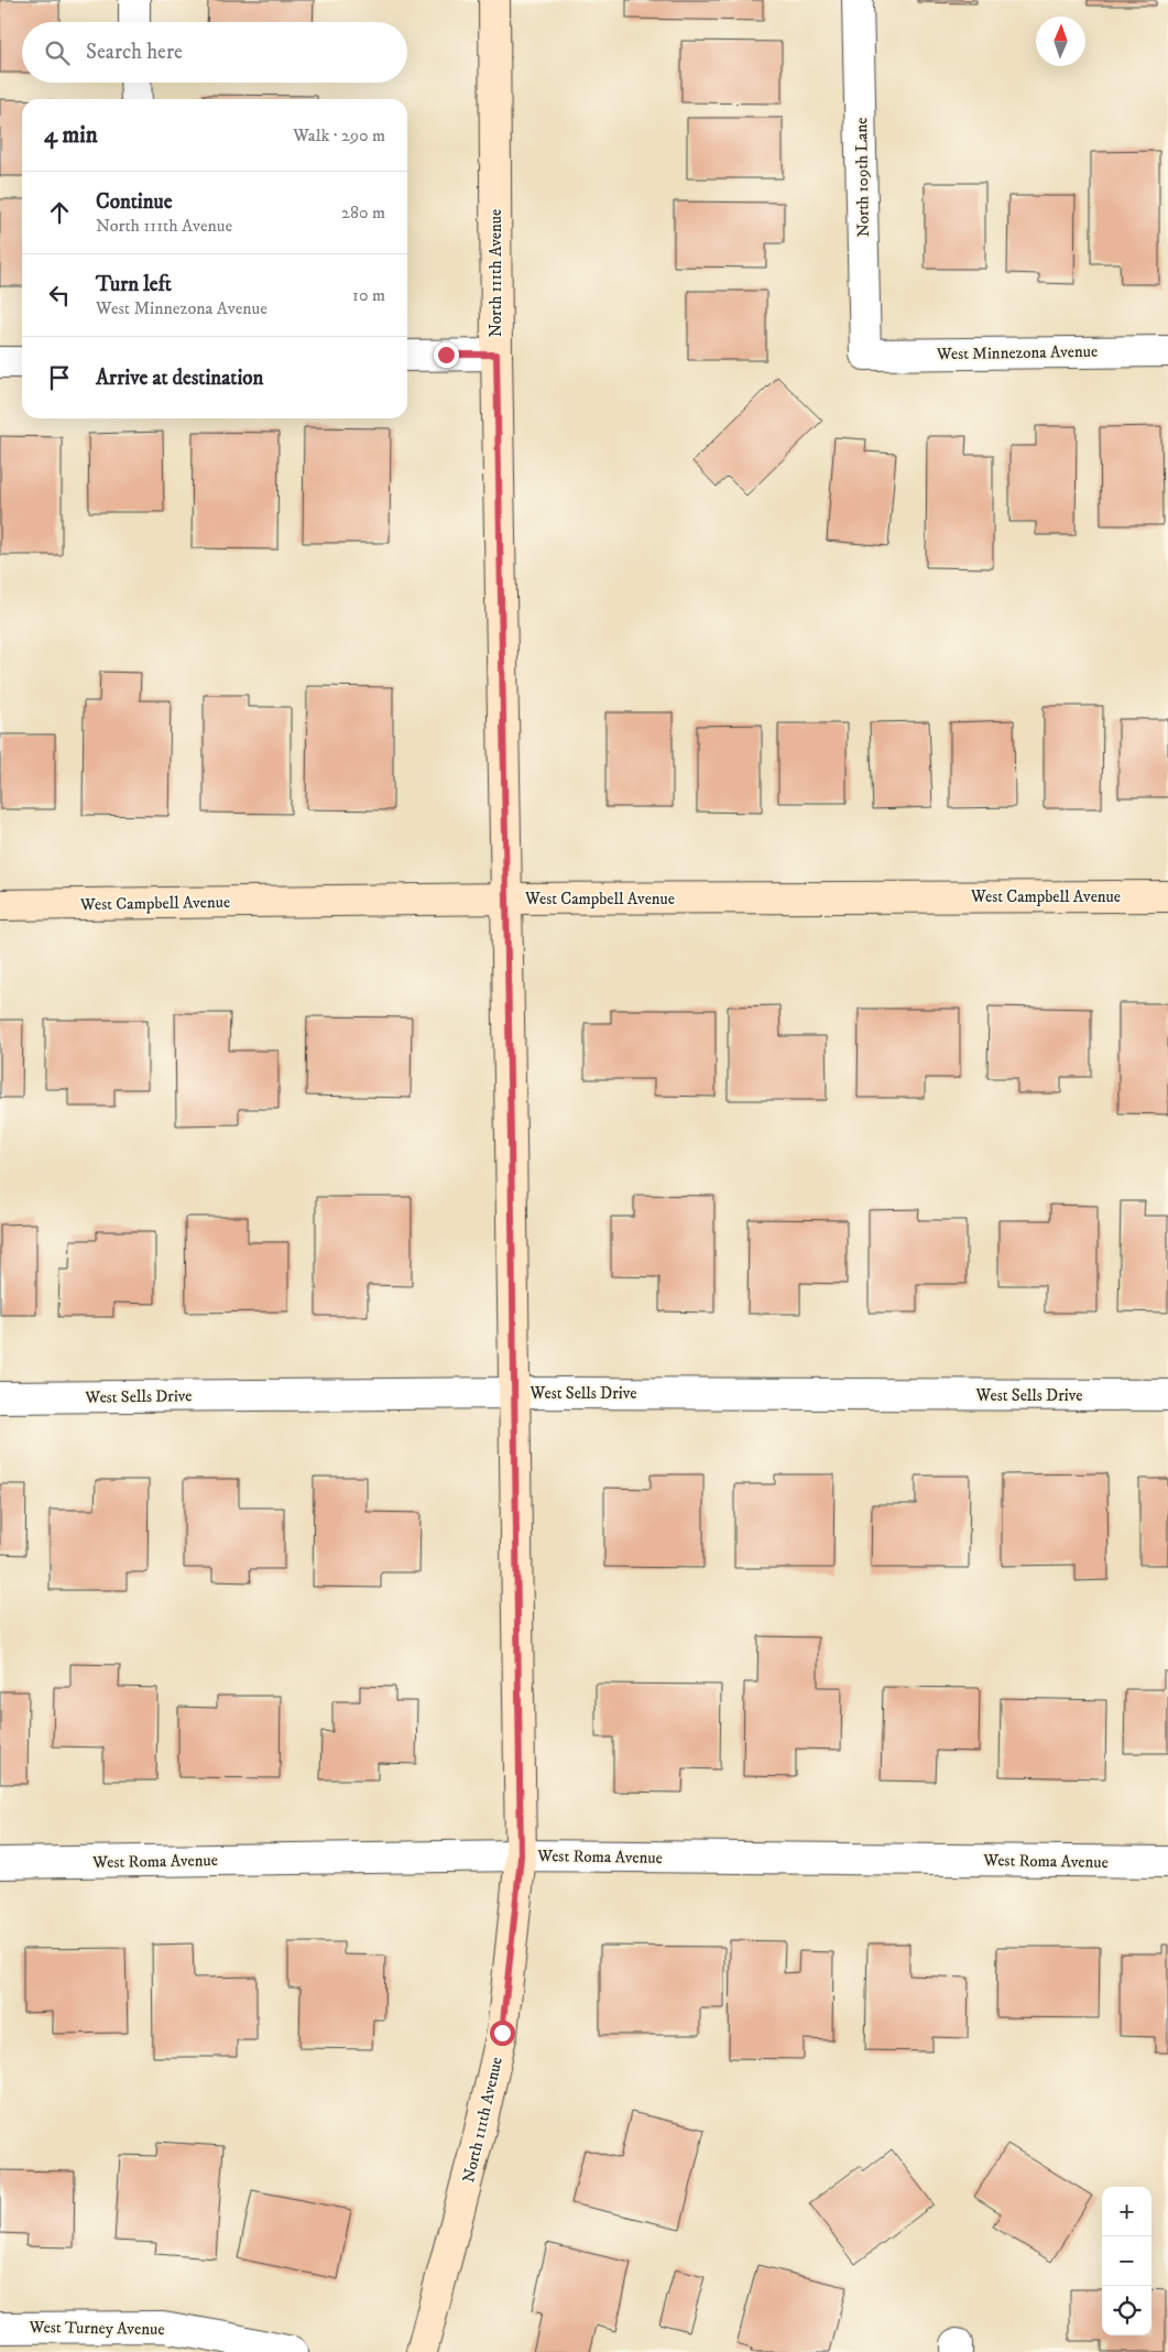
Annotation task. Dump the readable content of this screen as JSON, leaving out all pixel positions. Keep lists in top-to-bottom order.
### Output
{
  "streets": {
    "street": [
      "North 109th Lane",
      "North 111th Avenue",
      "West Minnezona Avenue",
      "West Campbell Avenue",
      "West Sells Drive",
      "West Roma Avenue",
      "West Turney Avenue"
    ]
  },
  "crossings": [
    ["North 109th Lane", "West Minnezona Avenue"],
    ["North 111th Avenue", "West Campbell Avenue"],
    ["North 111th Avenue", "West Sells Drive"],
    ["North 111th Avenue", "West Roma Avenue"]
  ],
  "north": "top",
  "page": {
    "search": "Search here",
    "heading": ["4 min", "Walk · 290 m"],
    "list": [
      ["Continue", "North 111th Avenue", "280 m"],
      ["Turn left", "West Minnezona Avenue", "10 m"],
      "Arrive at destination"
    ],
    "map_buttons": ["+", "−"]
  }
}
